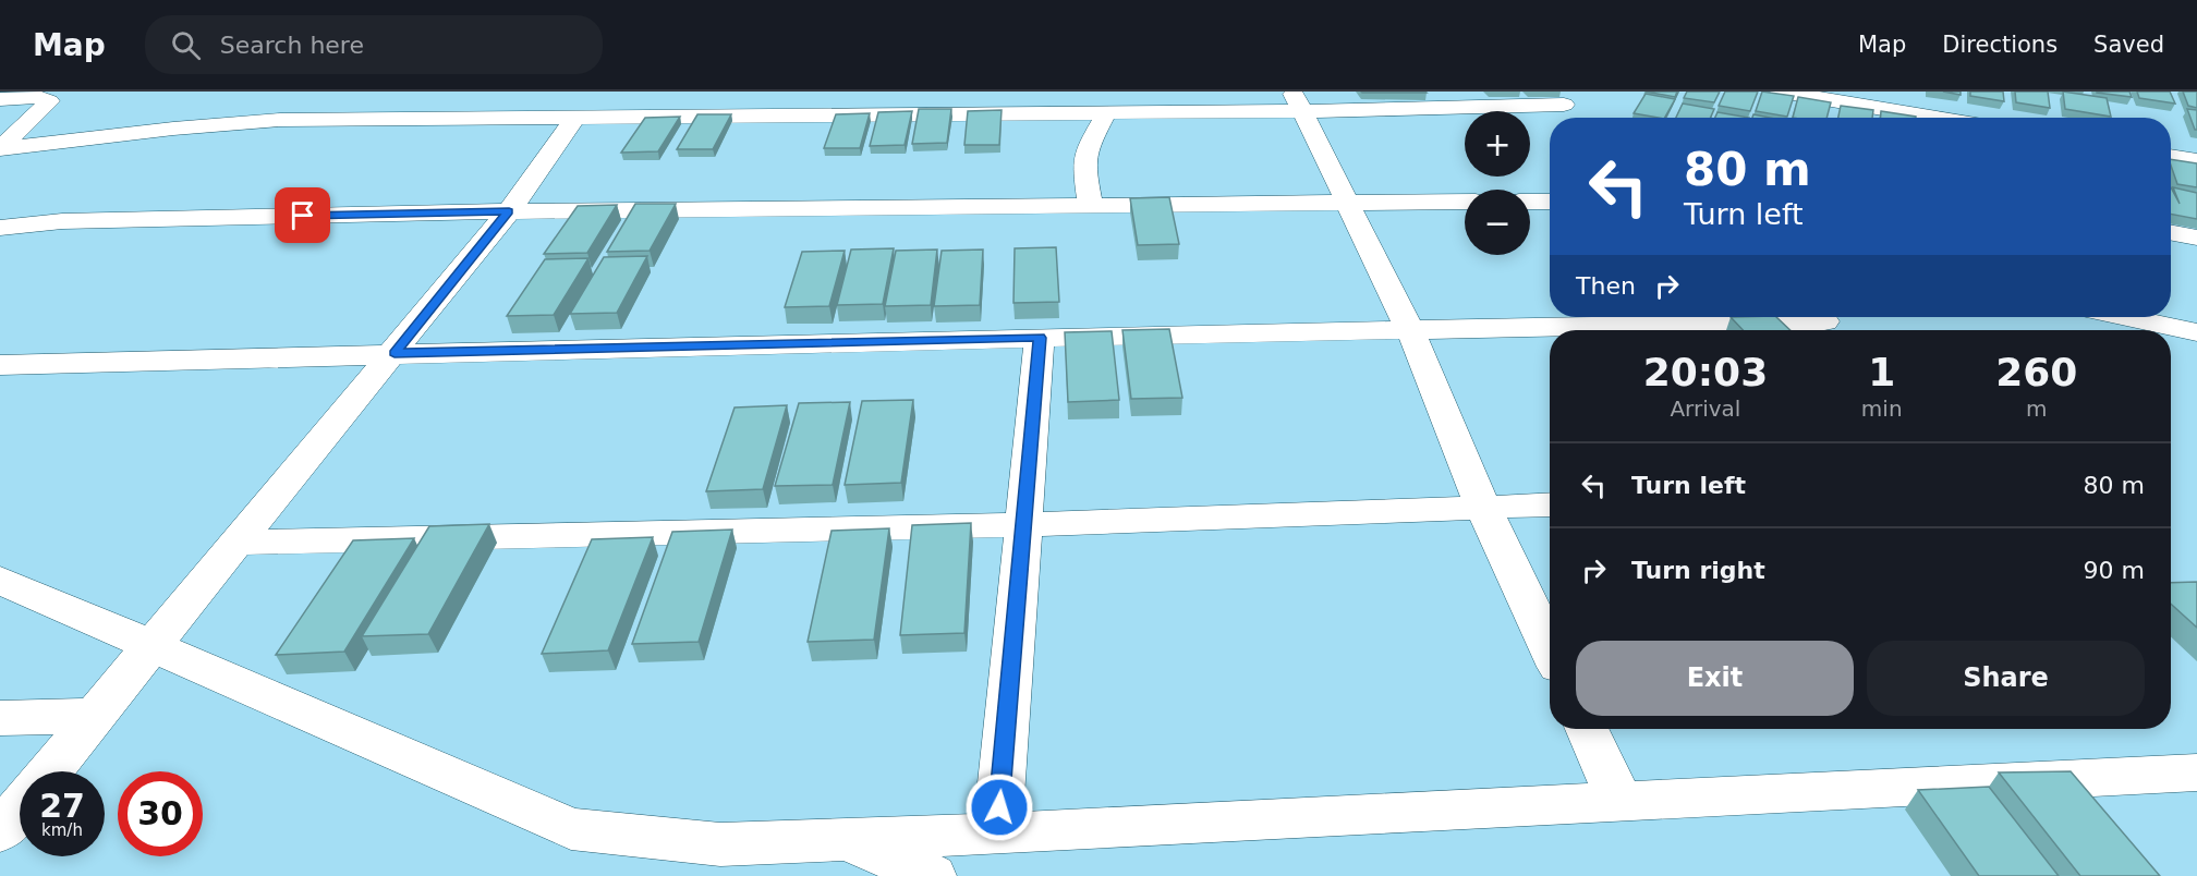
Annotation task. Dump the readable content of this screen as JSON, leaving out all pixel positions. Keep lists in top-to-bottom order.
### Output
{
  "page": {
    "header": "Map",
    "search": "Search here",
    "nav": ["Map", "Directions", "Saved"],
    "map_buttons": ["+", "−"],
    "turn": ["80 m", "Turn left"],
    "then": "Then",
    "eta": [
      "20:03",
      "Arrival",
      "1",
      "min",
      "260",
      "m"
    ],
    "list": [
      {
        "name": "Turn left",
        "value": "80 m"
      },
      {
        "name": "Turn right",
        "value": "90 m"
      }
    ],
    "buttons": ["Exit", "Share"],
    "speed": "27 km/h",
    "limit": "30"
  }
}
